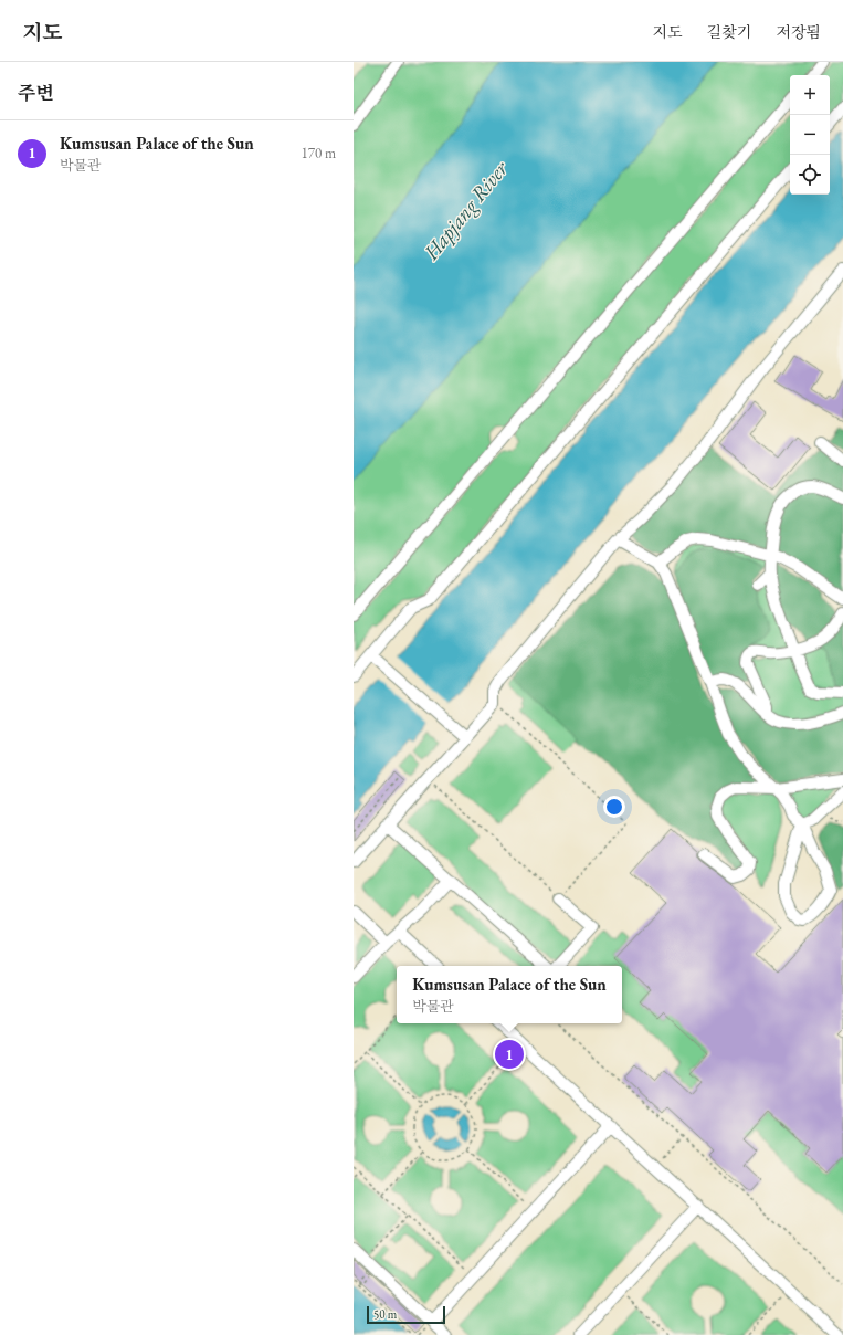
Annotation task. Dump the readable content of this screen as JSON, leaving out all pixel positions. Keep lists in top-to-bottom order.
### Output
{
  "water": ["Hapjang River"],
  "scale_bar": "50 m",
  "page": {
    "header": "지도",
    "nav": ["지도", "길찾기", "저장됨"],
    "heading": "주변",
    "map_buttons": ["+", "−"],
    "list": [
      {
        "mark": "1",
        "name": "Kumsusan Palace of the Sun",
        "note": "박물관",
        "value": "170 m"
      }
    ],
    "popup": ["Kumsusan Palace of the Sun", "박물관"],
    "pins": "1",
    "scale": "50 m"
  }
}
